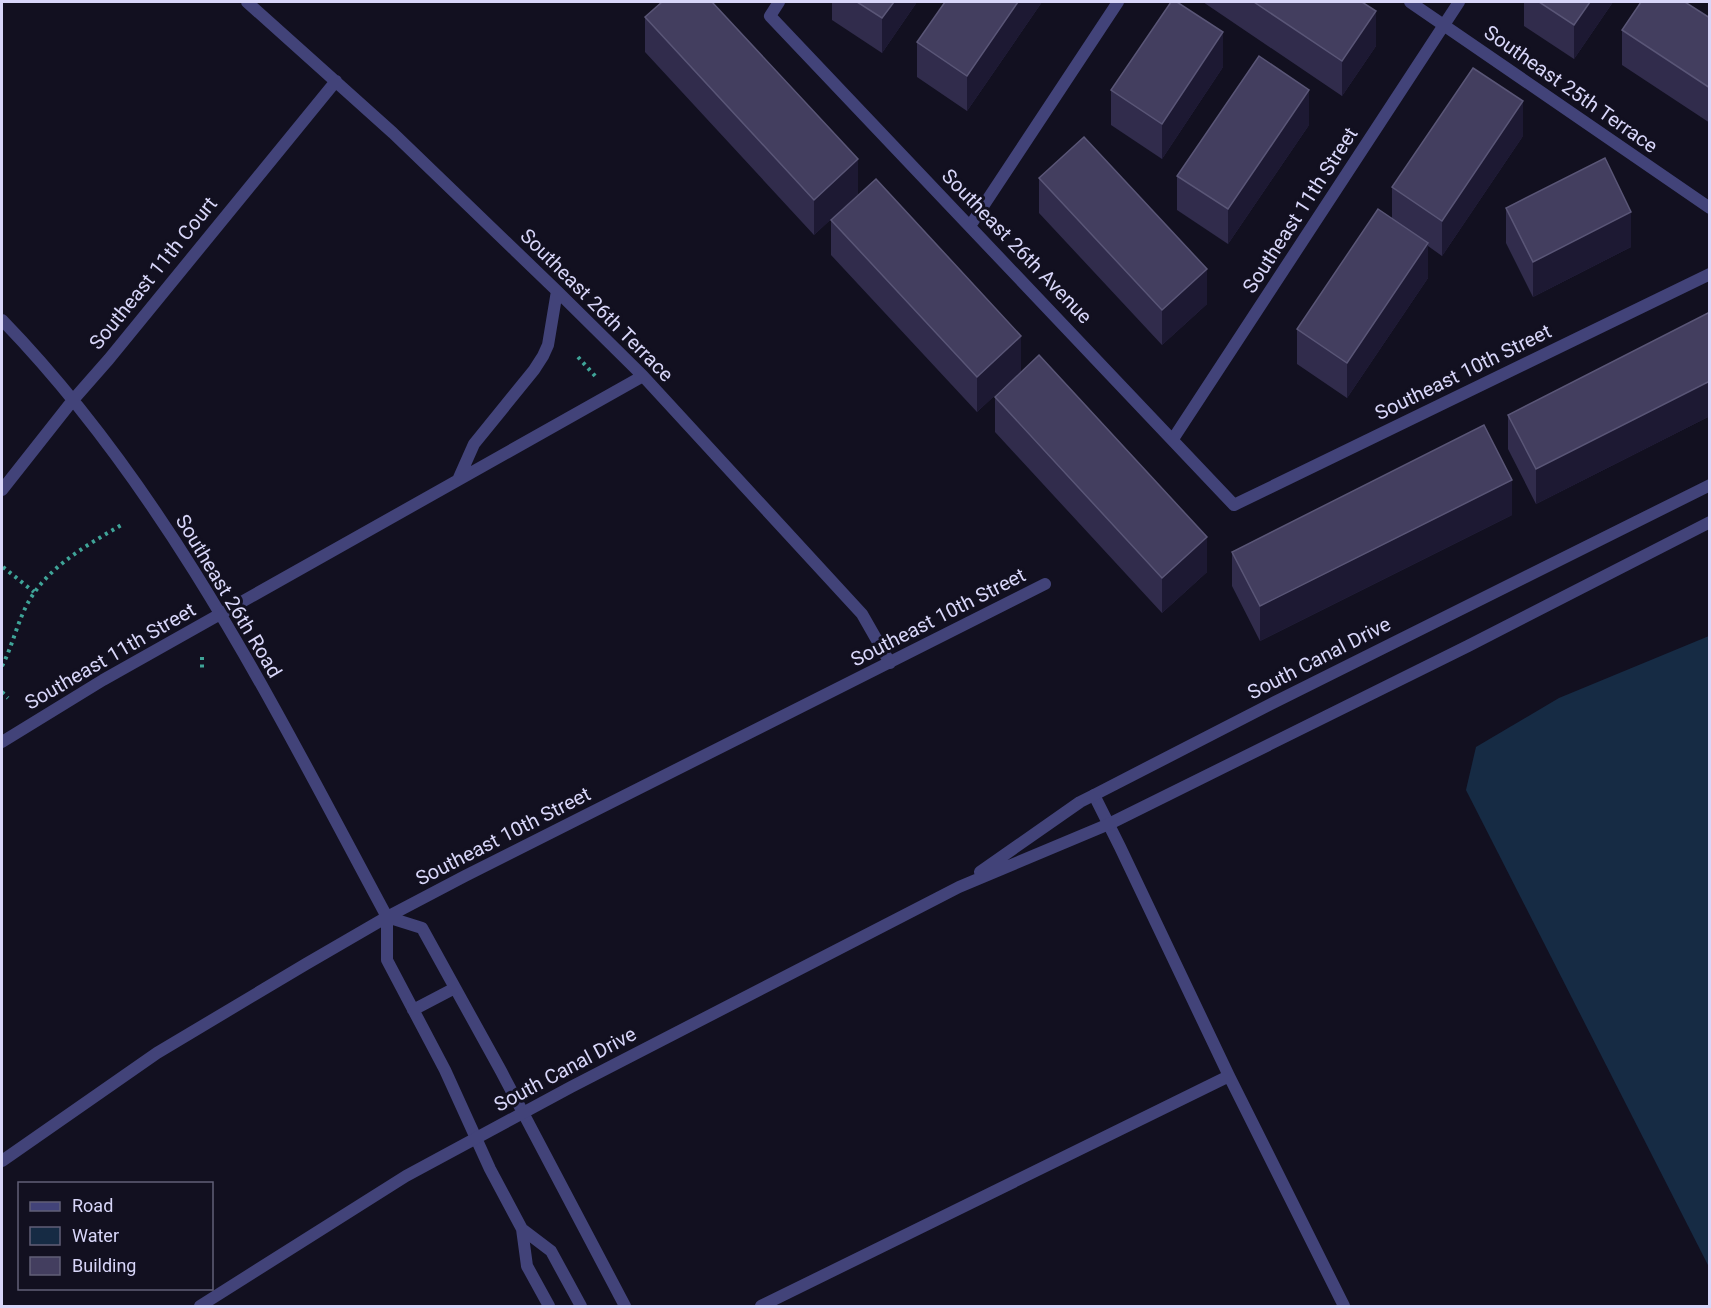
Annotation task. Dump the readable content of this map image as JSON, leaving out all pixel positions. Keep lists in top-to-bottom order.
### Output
{
  "streets": {
    "street": [
      "Southeast 25th Terrace",
      "Southeast 11th Street",
      "Southeast 26th Avenue",
      "Southeast 11th Court",
      "Southeast 26th Terrace",
      "Southeast 10th Street",
      "Southeast 26th Road",
      "South Canal Drive"
    ]
  },
  "crossings": [
    ["Southeast 25th Terrace", "Southeast 11th Street"],
    ["Southeast 11th Street", "Southeast 26th Avenue"],
    ["Southeast 11th Street", "Southeast 26th Terrace"],
    ["Southeast 11th Street", "Southeast 26th Road"],
    ["Southeast 26th Avenue", "Southeast 10th Street"],
    ["Southeast 11th Court", "Southeast 26th Terrace"],
    ["Southeast 11th Court", "Southeast 26th Road"],
    ["Southeast 26th Terrace", "Southeast 10th Street"],
    ["Southeast 10th Street", "Southeast 26th Road"],
    ["Southeast 26th Road", "South Canal Drive"]
  ],
  "legend": ["Road", "Water", "Building"]
}
